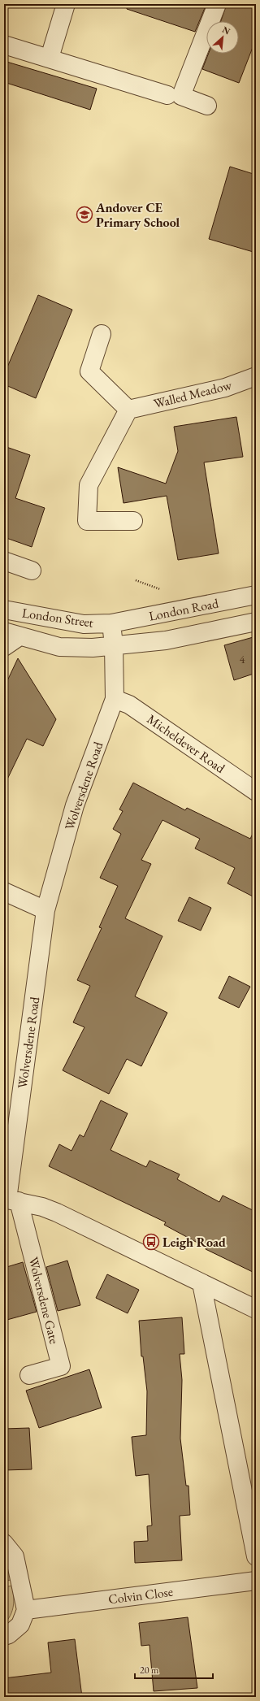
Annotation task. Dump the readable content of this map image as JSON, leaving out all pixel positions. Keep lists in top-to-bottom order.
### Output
{
  "streets": {
    "street": [
      "Walled Meadow",
      "London Road",
      "London Street",
      "Micheldever Road",
      "Wolversdene Road",
      "Wolversdene Gate",
      "Colvin Close"
    ]
  },
  "crossings": [
    ["London Road", "London Street"],
    ["London Road", "Wolversdene Road"],
    ["London Street", "Wolversdene Road"],
    ["Micheldever Road", "Wolversdene Road"],
    ["Wolversdene Road", "Wolversdene Gate"]
  ],
  "places": {
    "school or university": ["Andover CE Primary School"],
    "bus stop": ["Leigh Road"]
  },
  "house_numbers": ["4"],
  "scale_bar": "20 m",
  "north": "top right"
}
